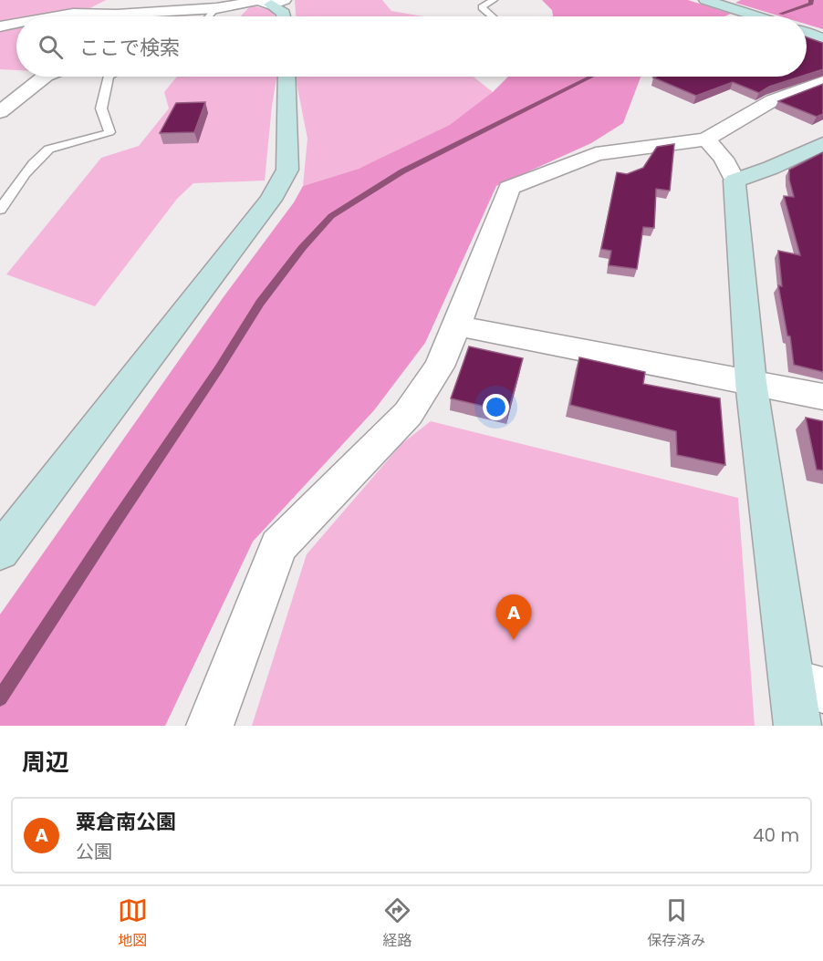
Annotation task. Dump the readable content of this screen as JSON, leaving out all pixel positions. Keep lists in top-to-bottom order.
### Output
{
  "page": {
    "search": "ここで検索",
    "pins": "A",
    "heading": "周辺",
    "list": [
      {
        "mark": "A",
        "name": "粟倉南公園",
        "note": "公園",
        "value": "40 m"
      }
    ],
    "nav": ["地図", "経路", "保存済み"]
  }
}
